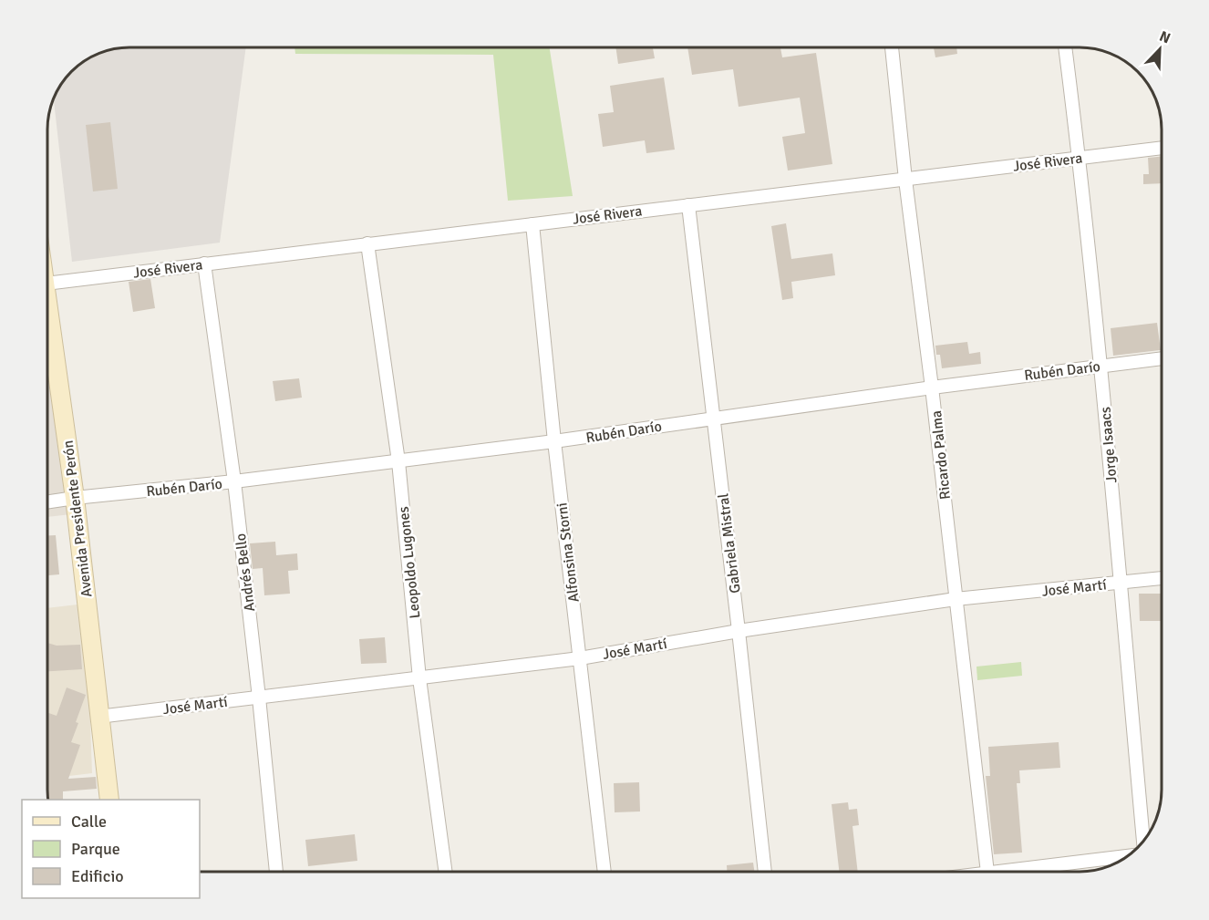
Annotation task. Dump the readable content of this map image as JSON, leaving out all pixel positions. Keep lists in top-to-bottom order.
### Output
{
  "streets": {
    "main road": ["Avenida Presidente Perón"],
    "street": [
      "José Rivera",
      "Rubén Darío",
      "Jorge Isaacs",
      "Ricardo Palma",
      "Gabriela Mistral",
      "Alfonsina Storni",
      "Leopoldo Lugones",
      "Andrés Bello",
      "José Martí"
    ]
  },
  "crossings": [
    ["José Rivera", "Jorge Isaacs"],
    ["José Rivera", "Ricardo Palma"],
    ["José Rivera", "Gabriela Mistral"],
    ["José Rivera", "Alfonsina Storni"],
    ["José Rivera", "Leopoldo Lugones"],
    ["José Rivera", "Andrés Bello"],
    ["Rubén Darío", "Jorge Isaacs"],
    ["Rubén Darío", "Ricardo Palma"],
    ["Rubén Darío", "Avenida Presidente Perón"],
    ["Rubén Darío", "Gabriela Mistral"],
    ["Rubén Darío", "Alfonsina Storni"],
    ["Rubén Darío", "Leopoldo Lugones"],
    ["Rubén Darío", "Andrés Bello"],
    ["Jorge Isaacs", "José Martí"],
    ["Ricardo Palma", "José Martí"],
    ["Avenida Presidente Perón", "José Martí"],
    ["Gabriela Mistral", "José Martí"],
    ["Alfonsina Storni", "José Martí"],
    ["Leopoldo Lugones", "José Martí"],
    ["Andrés Bello", "José Martí"]
  ],
  "legend": ["Calle", "Parque", "Edificio"],
  "north": "top right"
}
